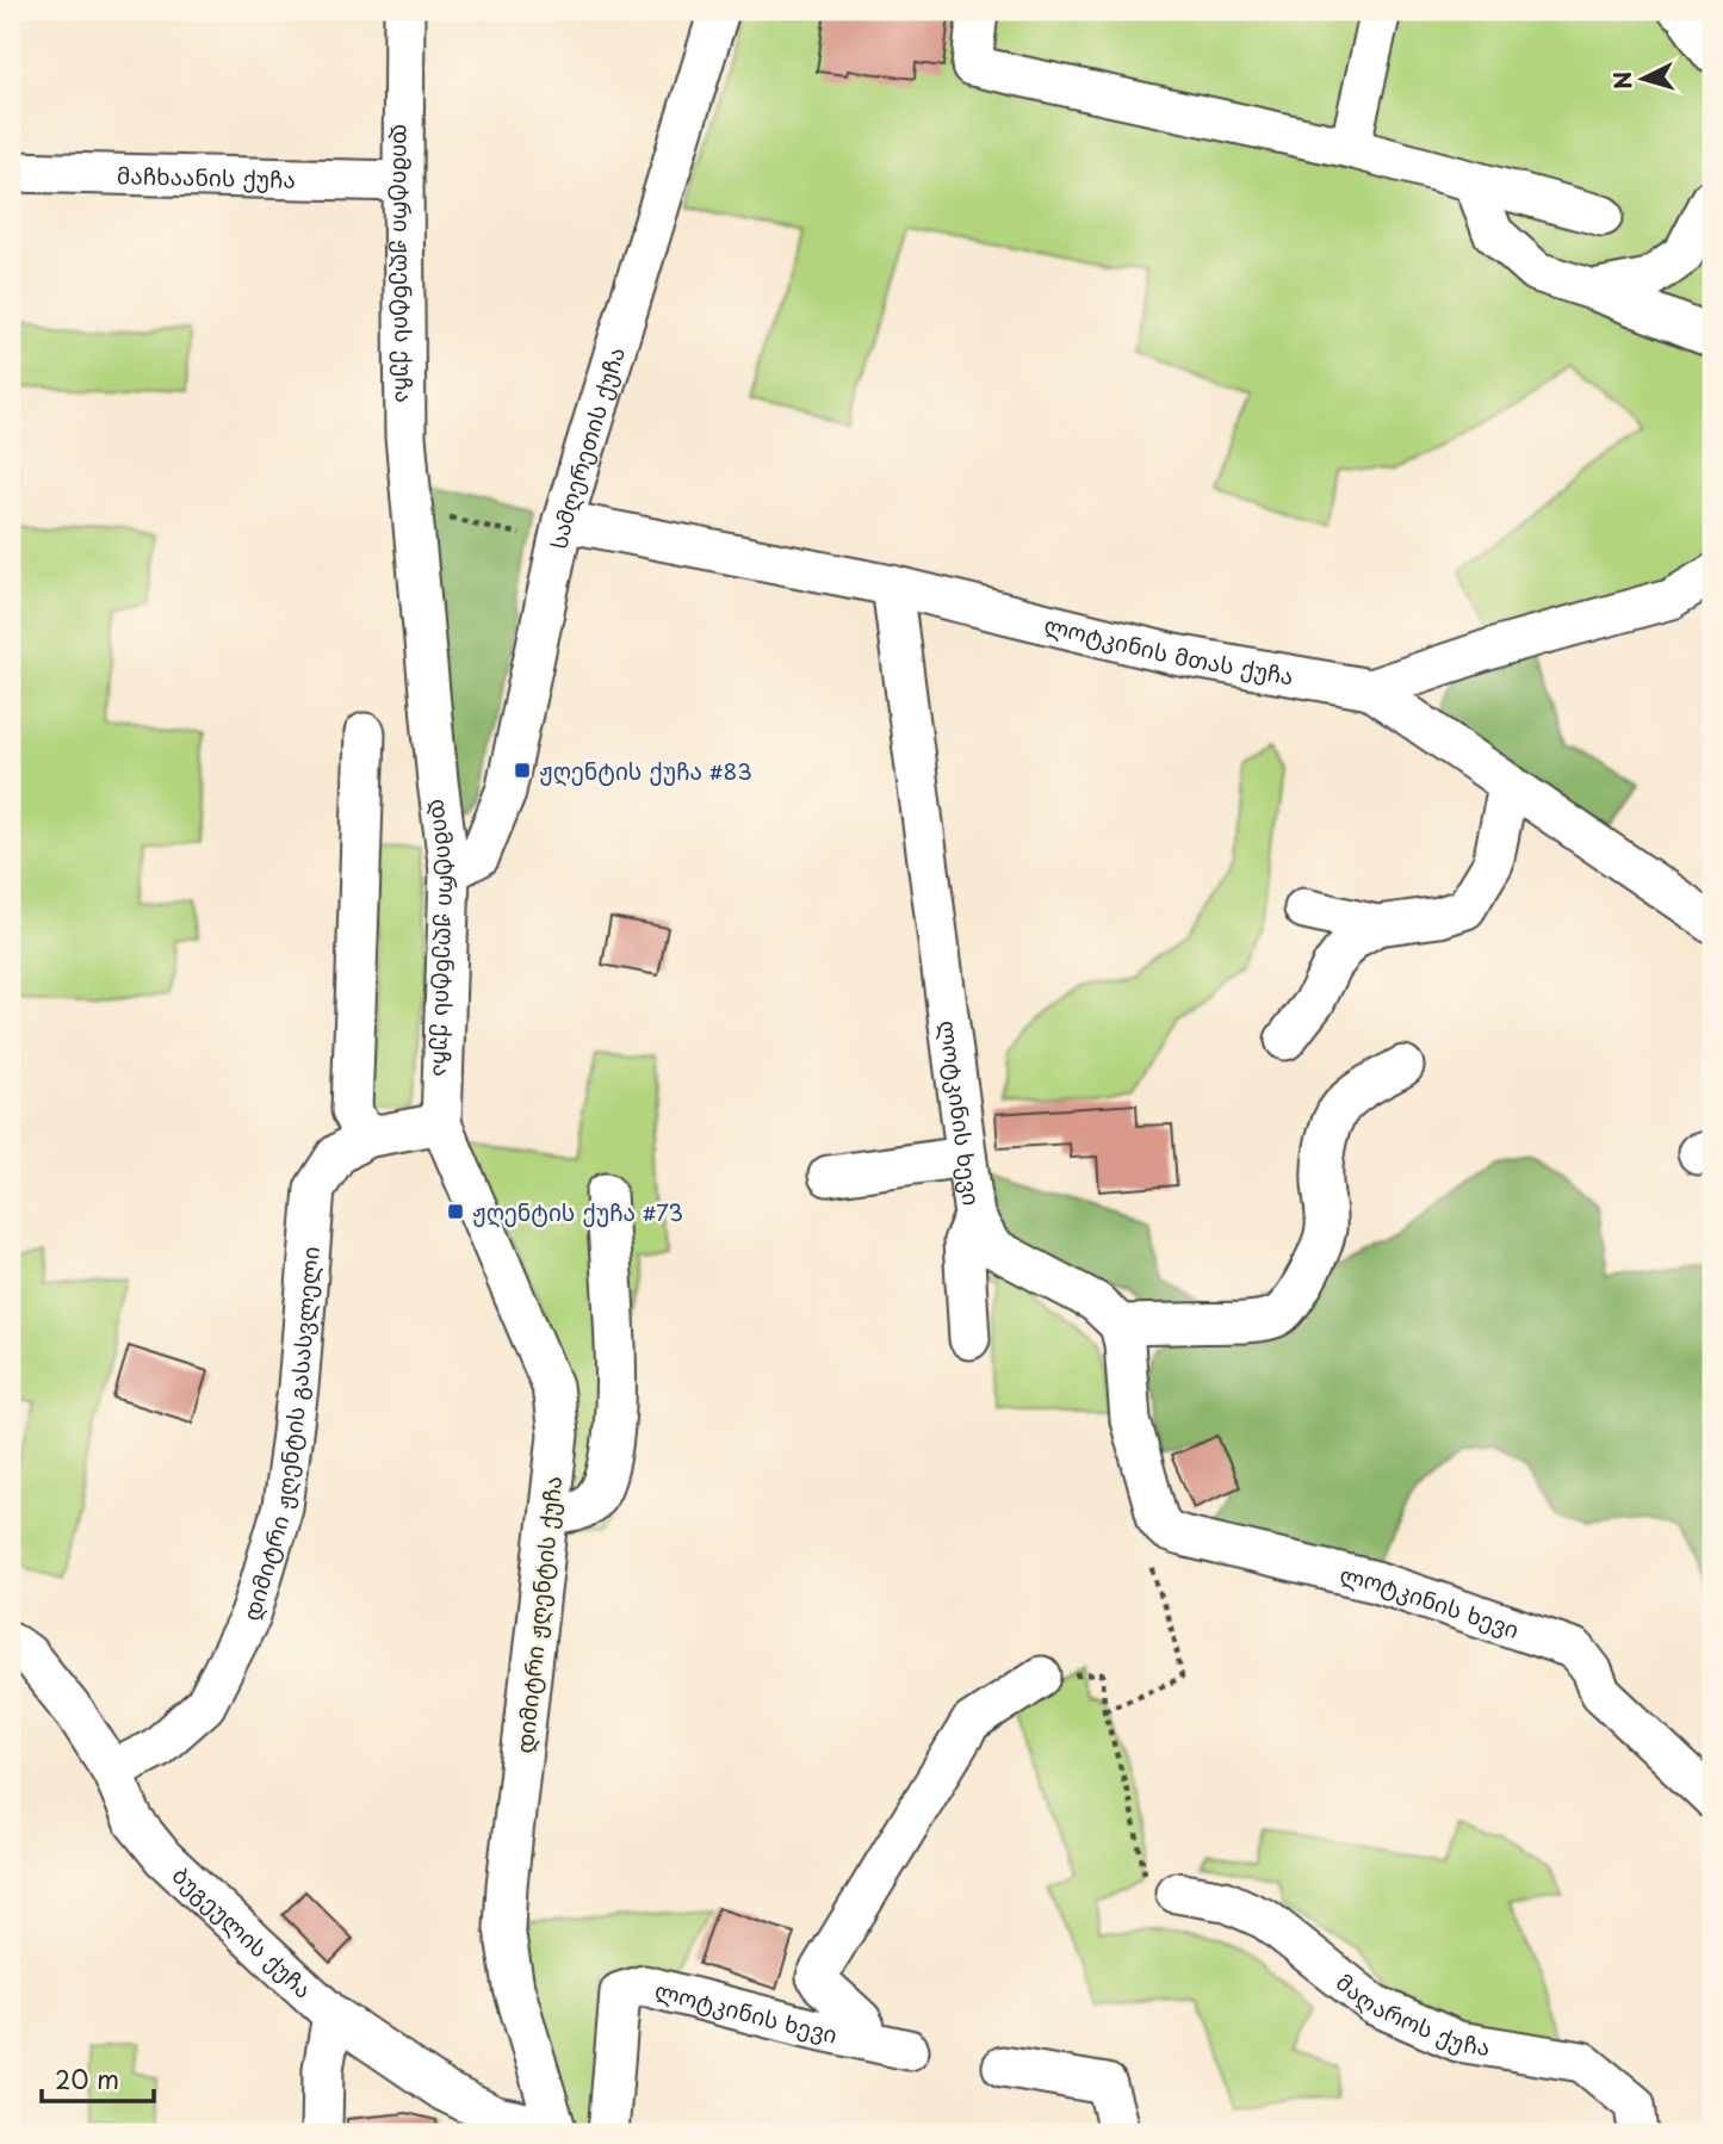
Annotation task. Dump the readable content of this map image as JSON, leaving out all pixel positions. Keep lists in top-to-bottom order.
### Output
{
  "streets": {
    "street": [
      "მაჩხაანის ქუჩა",
      "დიმიტრი ჟღენტის ქუჩა",
      "სამღერეთის ქუჩა",
      "ლოტკინის მთას ქუჩა",
      "ლოტკინის ხევი",
      "დიმიტრი ჟღენტის გასასვლელი",
      "ბუგეულის ქუჩა",
      "მაღაროს ქუჩა"
    ]
  },
  "crossings": [
    ["მაჩხაანის ქუჩა", "დიმიტრი ჟღენტის ქუჩა"],
    ["დიმიტრი ჟღენტის ქუჩა", "სამღერეთის ქუჩა"],
    ["დიმიტრი ჟღენტის ქუჩა", "დიმიტრი ჟღენტის გასასვლელი"],
    ["დიმიტრი ჟღენტის ქუჩა", "ბუგეულის ქუჩა"],
    ["სამღერეთის ქუჩა", "ლოტკინის მთას ქუჩა"],
    ["ლოტკინის მთას ქუჩა", "ლოტკინის ხევი"],
    ["დიმიტრი ჟღენტის გასასვლელი", "ბუგეულის ქუჩა"]
  ],
  "places": {
    "transit": ["ჟღენტის ქუჩა #83", "ჟღენტის ქუჩა #73"]
  },
  "scale_bar": "20 m",
  "north": "left"
}
